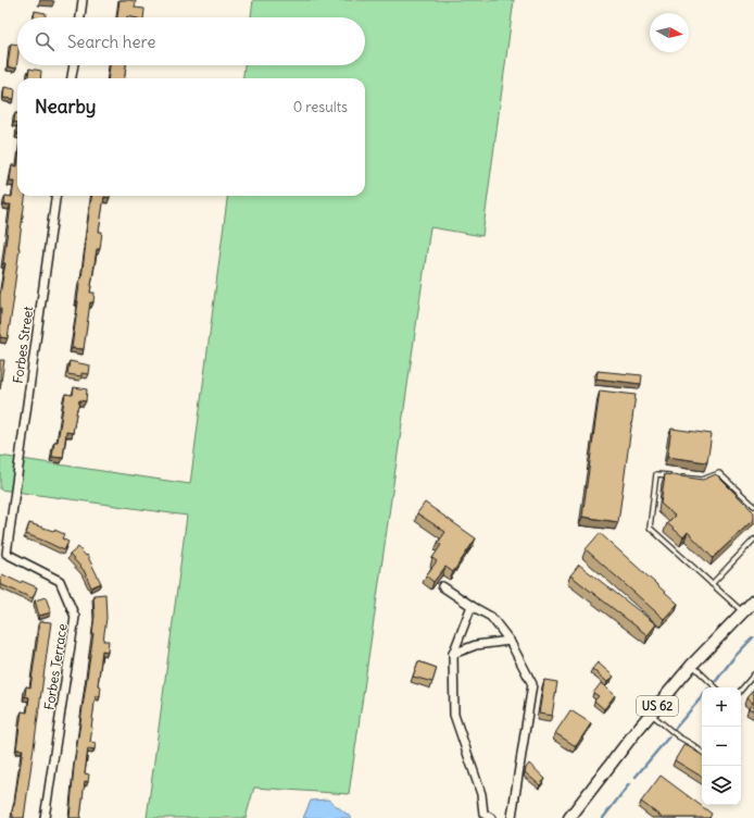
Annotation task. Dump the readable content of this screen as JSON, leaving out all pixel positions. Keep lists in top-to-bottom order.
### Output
{
  "streets": {
    "main road": ["US 62"],
    "street": ["Forbes Street", "Forbes Terrace"]
  },
  "crossings": [
    ["Forbes Street", "Forbes Terrace"]
  ],
  "north": "right",
  "page": {
    "search": "Search here",
    "heading": ["Nearby", "0 results"],
    "map_buttons": ["+", "−"]
  }
}
